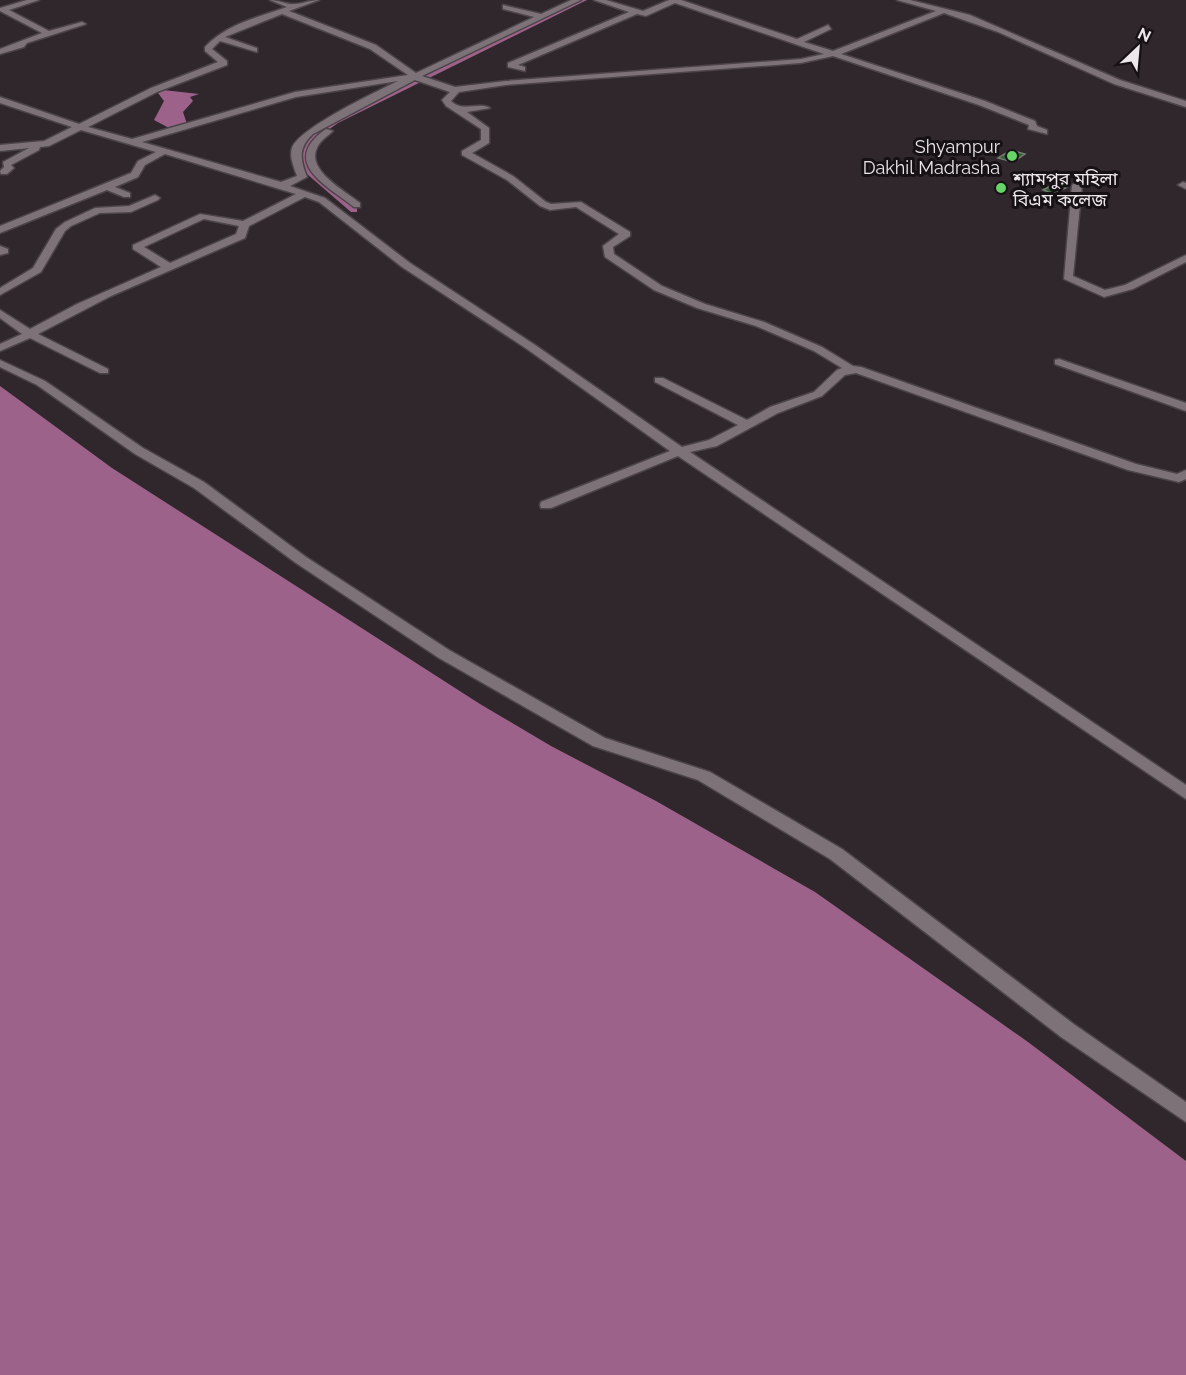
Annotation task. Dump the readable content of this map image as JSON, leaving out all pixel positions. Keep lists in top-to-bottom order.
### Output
{
  "places": ["Shyampur Dakhil Madrasha", "শ্যামপুর মহিলা বিএম কলেজ"],
  "north": "top right"
}
